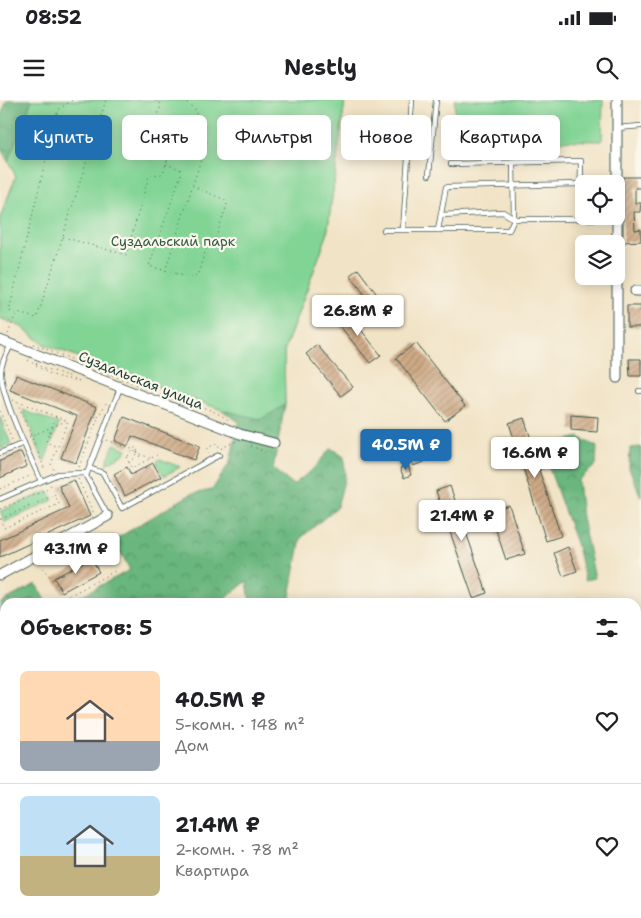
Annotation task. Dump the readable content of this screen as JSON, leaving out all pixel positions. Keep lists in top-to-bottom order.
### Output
{
  "streets": {
    "street": ["Суздальская улица"]
  },
  "parks": ["Суздальский парк"],
  "page": {
    "status": "08:52",
    "header": "Nestly",
    "chip": [
      "Купить",
      "Снять",
      "Фильтры",
      "Новое",
      "Квартира"
    ],
    "price": [
      "26.8M ₽",
      "40.5M ₽",
      "16.6M ₽",
      "21.4M ₽",
      "43.1M ₽"
    ],
    "heading": "Объектов: 5",
    "list": [
      {
        "name": "40.5M ₽",
        "note": "5-комн. · 148 m² · Дом"
      },
      {
        "name": "21.4M ₽",
        "note": "2-комн. · 78 m² · Квартира"
      }
    ]
  }
}
